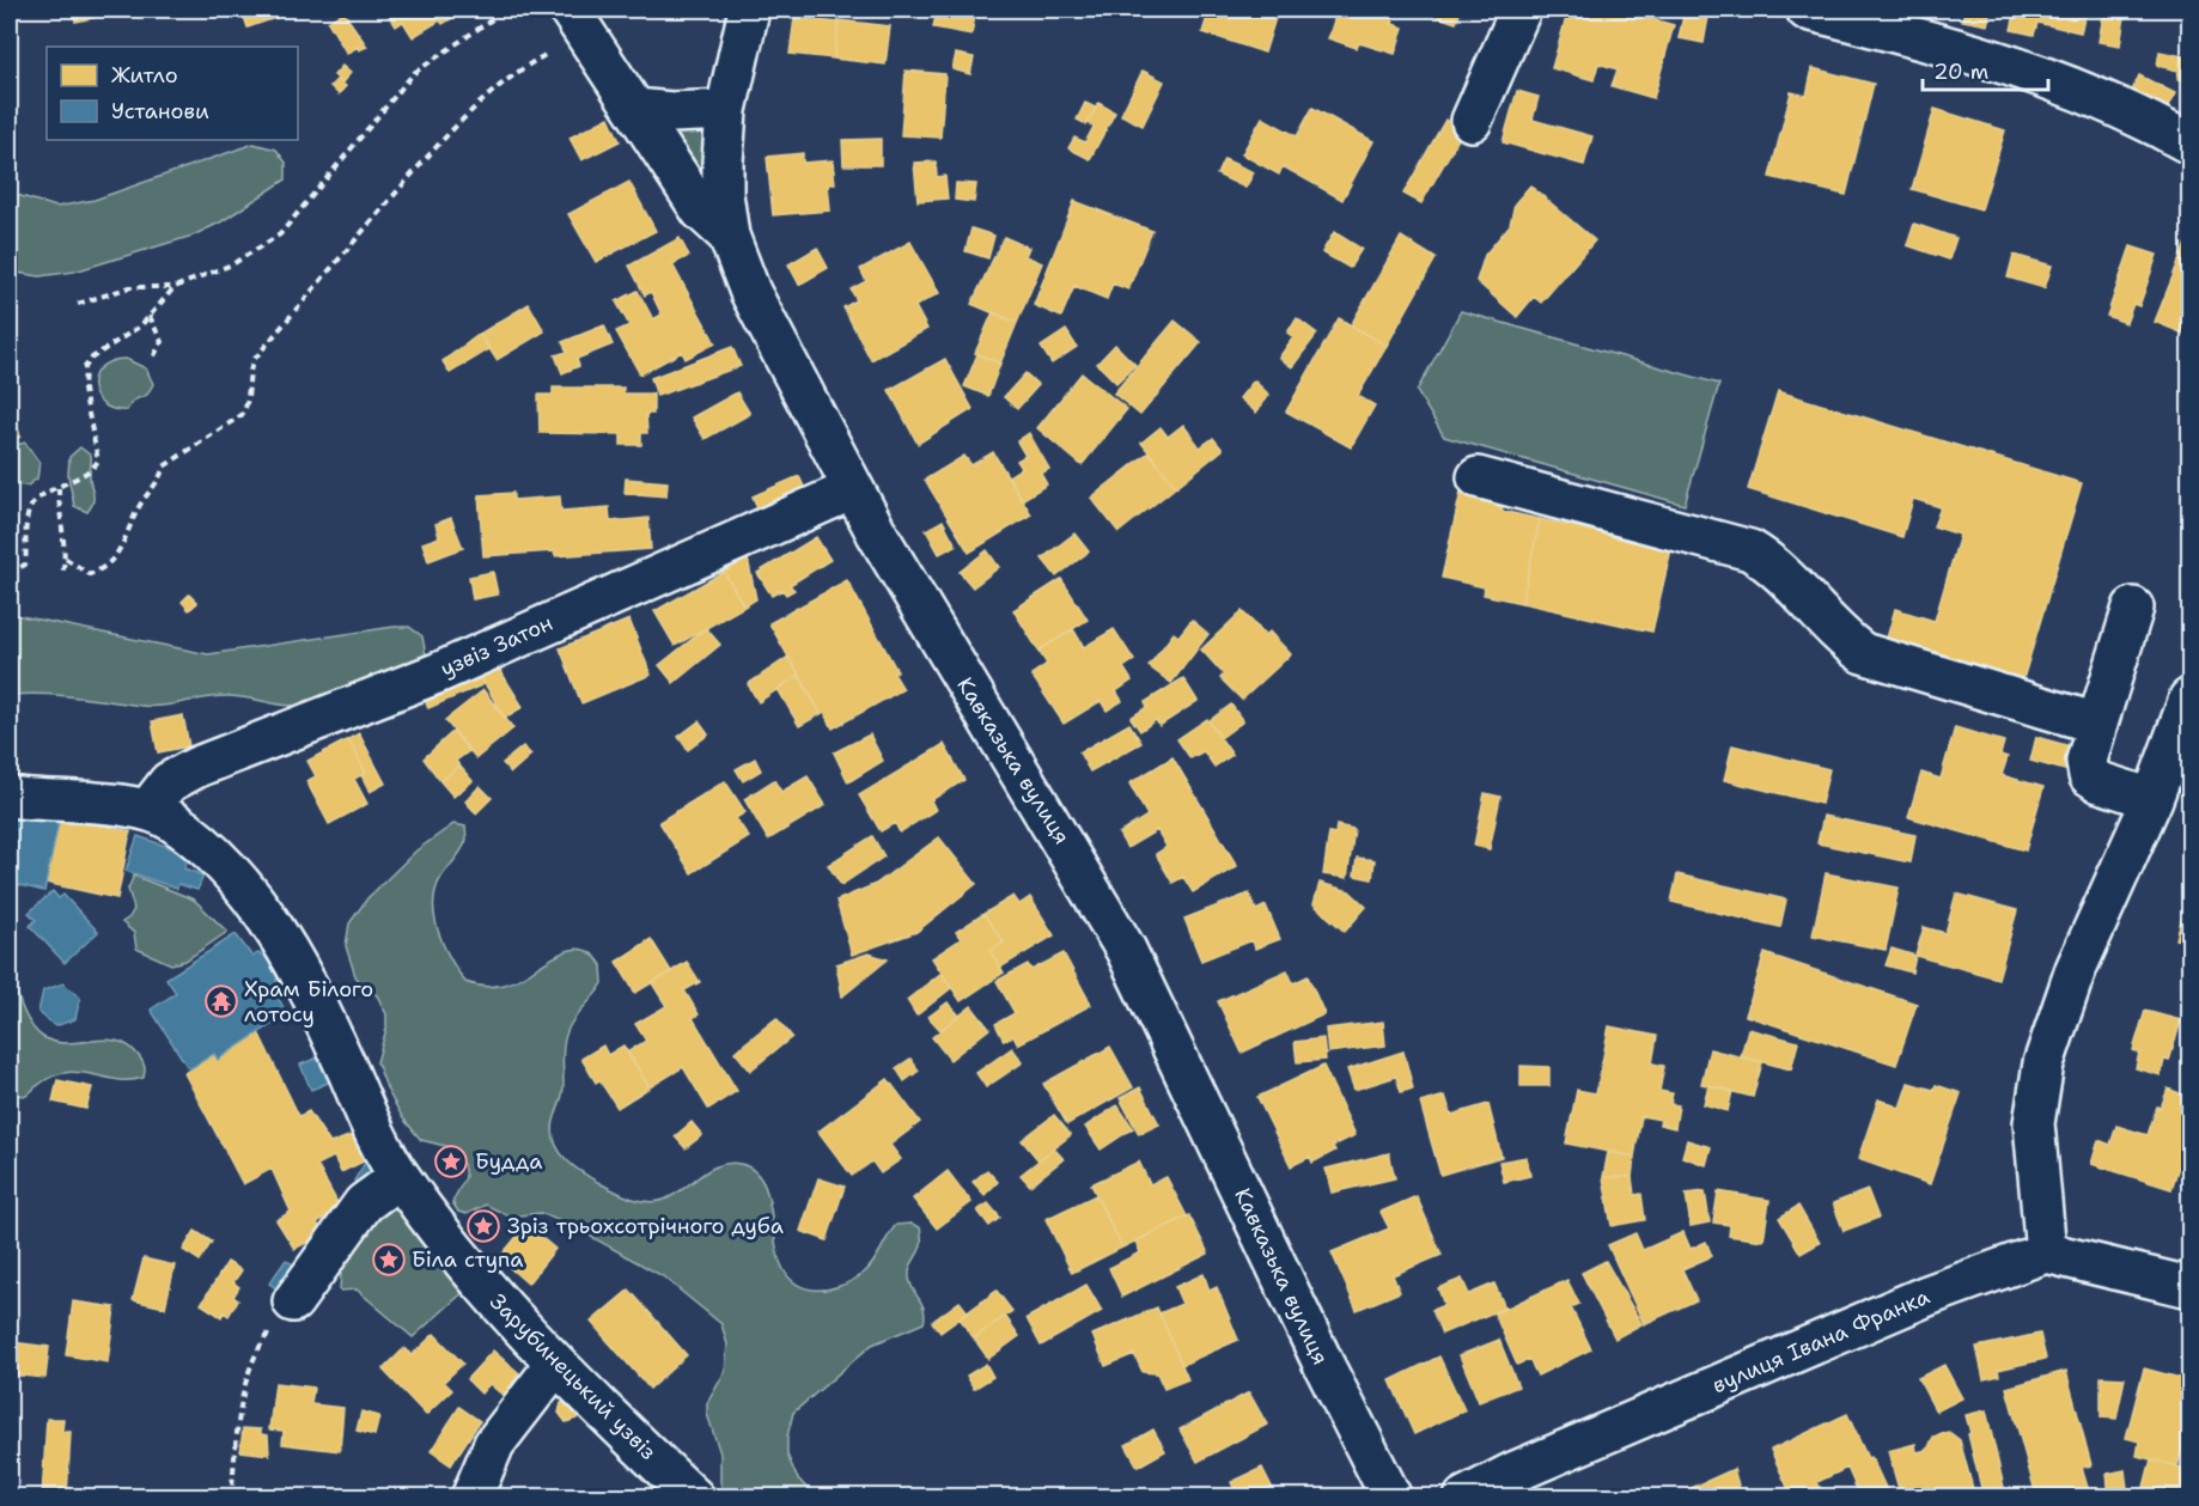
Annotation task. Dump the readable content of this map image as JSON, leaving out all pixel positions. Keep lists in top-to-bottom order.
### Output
{
  "streets": {
    "street": [
      "узвіз Затон",
      "Кавказька вулиця",
      "вулиця Івана Франка",
      "Зарубинецький узвіз"
    ]
  },
  "crossings": [
    ["узвіз Затон", "Кавказька вулиця"],
    ["узвіз Затон", "Зарубинецький узвіз"]
  ],
  "places": {
    "temple": ["Храм Білого лотосу"],
    "place": ["Будда", "Зріз трьохсотрічного дуба", "Біла ступа"]
  },
  "legend": ["Житло", "Установи"],
  "scale_bar": "20 m"
}
